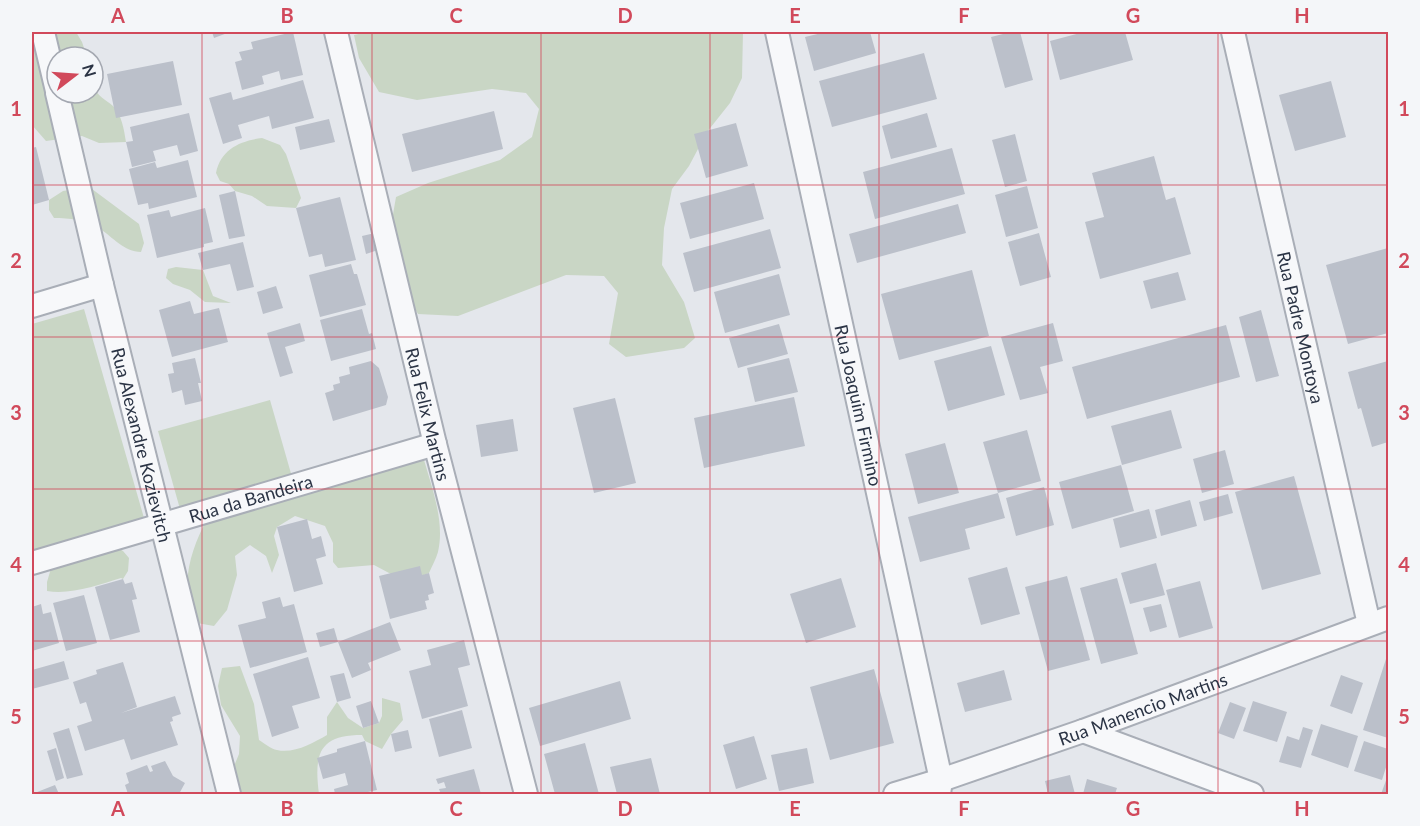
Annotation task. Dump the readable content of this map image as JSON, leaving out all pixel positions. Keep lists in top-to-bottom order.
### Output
{
  "streets": {
    "street": [
      "Rua Padre Montoya",
      "Rua Joaquim Firmino",
      "Rua Felix Martins",
      "Rua Alexandre Kozievitch",
      "Rua da Bandeira",
      "Rua Manencio Martins"
    ]
  },
  "crossings": [
    ["Rua Padre Montoya", "Rua Manencio Martins"],
    ["Rua Joaquim Firmino", "Rua Manencio Martins"],
    ["Rua Felix Martins", "Rua da Bandeira"],
    ["Rua Alexandre Kozievitch", "Rua da Bandeira"]
  ],
  "north": "right",
  "grid": {
    "columns": [
      "A",
      "B",
      "C",
      "D",
      "E",
      "F",
      "G",
      "H"
    ],
    "rows": [
      "1",
      "2",
      "3",
      "4",
      "5"
    ]
  }
}
